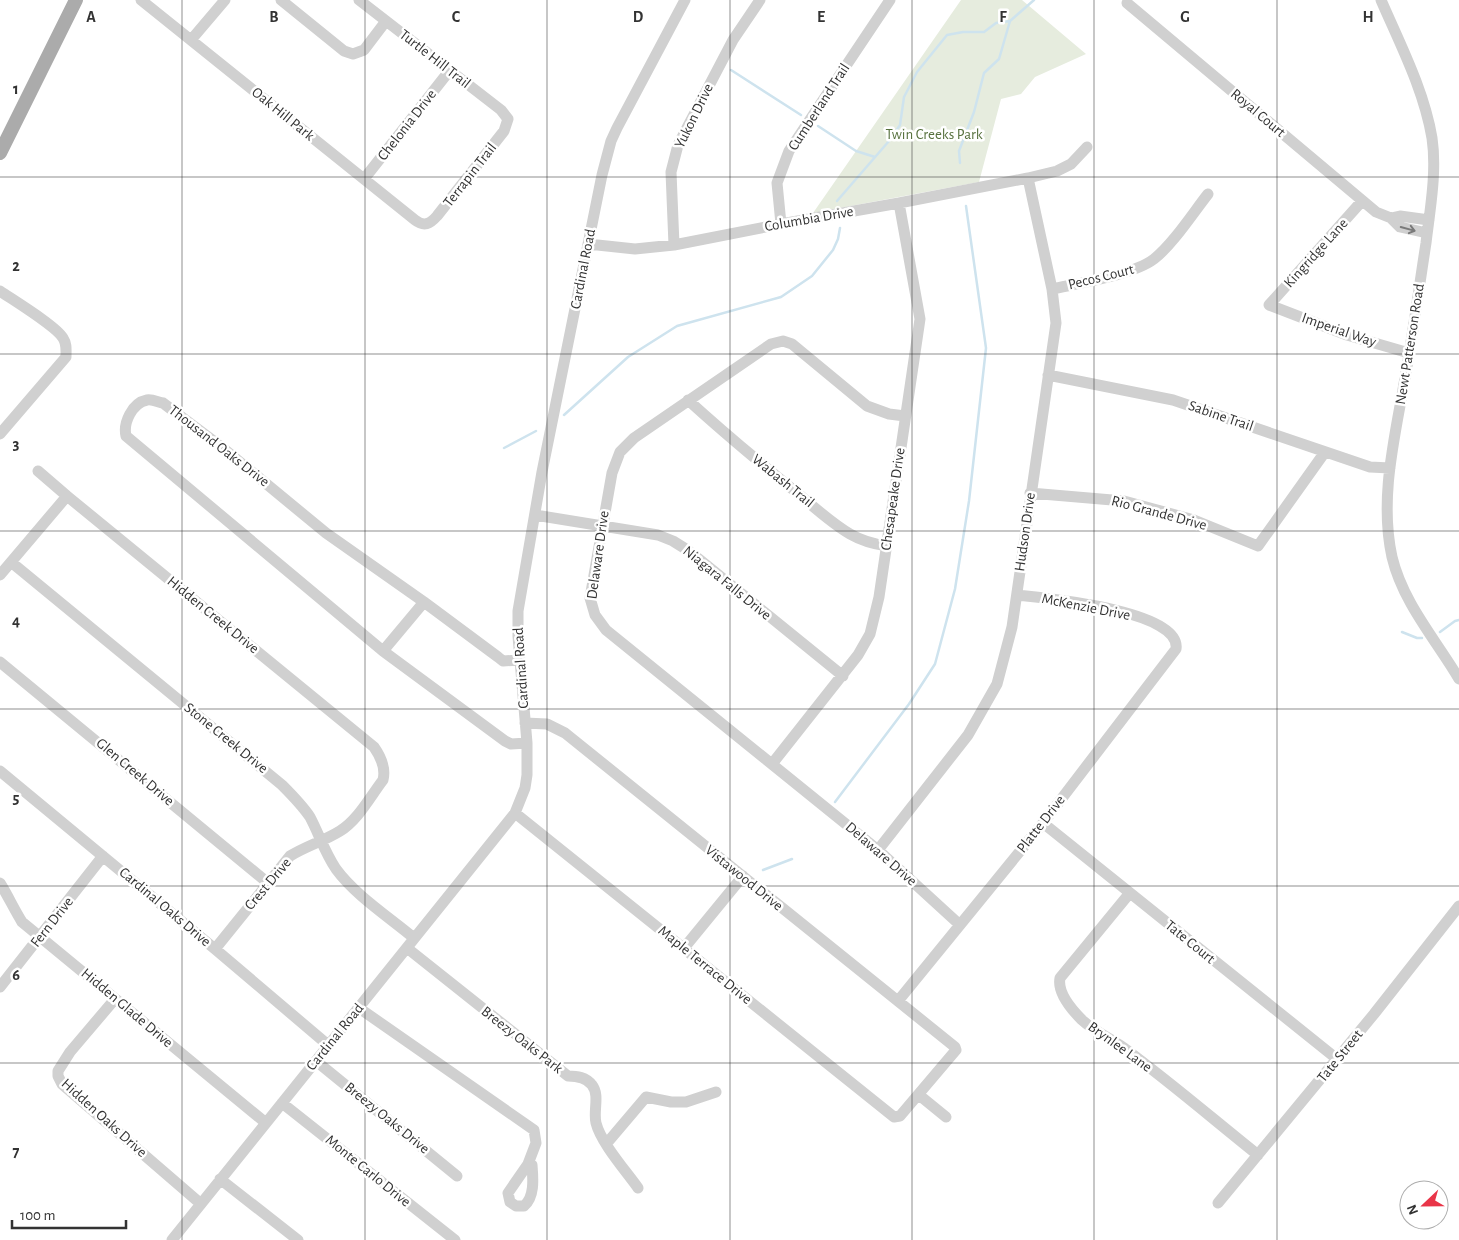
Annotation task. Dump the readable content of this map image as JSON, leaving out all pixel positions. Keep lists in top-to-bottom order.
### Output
{
  "streets": {
    "street": [
      "Turtle Hill Trail",
      "Cumberland Trail",
      "Royal Court",
      "Oak Hill Park",
      "Yukon Drive",
      "Chelonia Drive",
      "Terrapin Trail",
      "Columbia Drive",
      "Kingridge Lane",
      "Cardinal Road",
      "Pecos Court",
      "Imperial Way",
      "Newt Patterson Road",
      "Sabine Trail",
      "Thousand Oaks Drive",
      "Wabash Trail",
      "Chesapeake Drive",
      "Rio Grande Drive",
      "Hudson Drive",
      "Delaware Drive",
      "Niagara Falls Drive",
      "McKenzie Drive",
      "Hidden Creek Drive",
      "Stone Creek Drive",
      "Glen Creek Drive",
      "Platte Drive",
      "Vistawood Drive",
      "Crest Drive",
      "Cardinal Oaks Drive",
      "Fern Drive",
      "Tate Court",
      "Maple Terrace Drive",
      "Hidden Glade Drive",
      "Breezy Oaks Park",
      "Brynlee Lane",
      "Tate Street",
      "Hidden Oaks Drive",
      "Breezy Oaks Drive",
      "Monte Carlo Drive"
    ]
  },
  "crossings": [
    ["Turtle Hill Trail", "Chelonia Drive"],
    ["Turtle Hill Trail", "Terrapin Trail"],
    ["Cumberland Trail", "Columbia Drive"],
    ["Royal Court", "Kingridge Lane"],
    ["Royal Court", "Newt Patterson Road"],
    ["Oak Hill Park", "Chelonia Drive"],
    ["Oak Hill Park", "Terrapin Trail"],
    ["Yukon Drive", "Columbia Drive"],
    ["Columbia Drive", "Cardinal Road"],
    ["Columbia Drive", "Chesapeake Drive"],
    ["Columbia Drive", "Hudson Drive"],
    ["Kingridge Lane", "Imperial Way"],
    ["Cardinal Road", "Thousand Oaks Drive"],
    ["Cardinal Road", "Niagara Falls Drive"],
    ["Cardinal Road", "Stone Creek Drive"],
    ["Cardinal Road", "Vistawood Drive"],
    ["Cardinal Road", "Cardinal Oaks Drive"],
    ["Cardinal Road", "Maple Terrace Drive"],
    ["Cardinal Road", "Hidden Glade Drive"],
    ["Cardinal Road", "Breezy Oaks Park"],
    ["Cardinal Road", "Hidden Oaks Drive"],
    ["Cardinal Road", "Breezy Oaks Drive"],
    ["Cardinal Road", "Monte Carlo Drive"],
    ["Pecos Court", "Hudson Drive"],
    ["Imperial Way", "Newt Patterson Road"],
    ["Newt Patterson Road", "Sabine Trail"],
    ["Sabine Trail", "Rio Grande Drive"],
    ["Sabine Trail", "Hudson Drive"],
    ["Wabash Trail", "Chesapeake Drive"],
    ["Wabash Trail", "Delaware Drive"],
    ["Chesapeake Drive", "Delaware Drive"],
    ["Chesapeake Drive", "Niagara Falls Drive"],
    ["Rio Grande Drive", "Hudson Drive"],
    ["Hudson Drive", "Delaware Drive"],
    ["Hudson Drive", "McKenzie Drive"],
    ["Delaware Drive", "Niagara Falls Drive"],
    ["Delaware Drive", "Platte Drive"],
    ["McKenzie Drive", "Platte Drive"],
    ["Hidden Creek Drive", "Crest Drive"],
    ["Stone Creek Drive", "Crest Drive"],
    ["Glen Creek Drive", "Crest Drive"],
    ["Platte Drive", "Vistawood Drive"],
    ["Platte Drive", "Tate Court"],
    ["Vistawood Drive", "Maple Terrace Drive"],
    ["Crest Drive", "Cardinal Oaks Drive"],
    ["Cardinal Oaks Drive", "Fern Drive"],
    ["Fern Drive", "Hidden Glade Drive"],
    ["Tate Court", "Brynlee Lane"],
    ["Tate Court", "Tate Street"],
    ["Hidden Glade Drive", "Hidden Oaks Drive"],
    ["Brynlee Lane", "Tate Street"]
  ],
  "parks": ["Twin Creeks Park"],
  "scale_bar": "100 m",
  "north": "left",
  "grid": {
    "columns": [
      "A",
      "B",
      "C",
      "D",
      "E",
      "F",
      "G",
      "H"
    ],
    "rows": [
      "1",
      "2",
      "3",
      "4",
      "5",
      "6",
      "7"
    ]
  }
}
